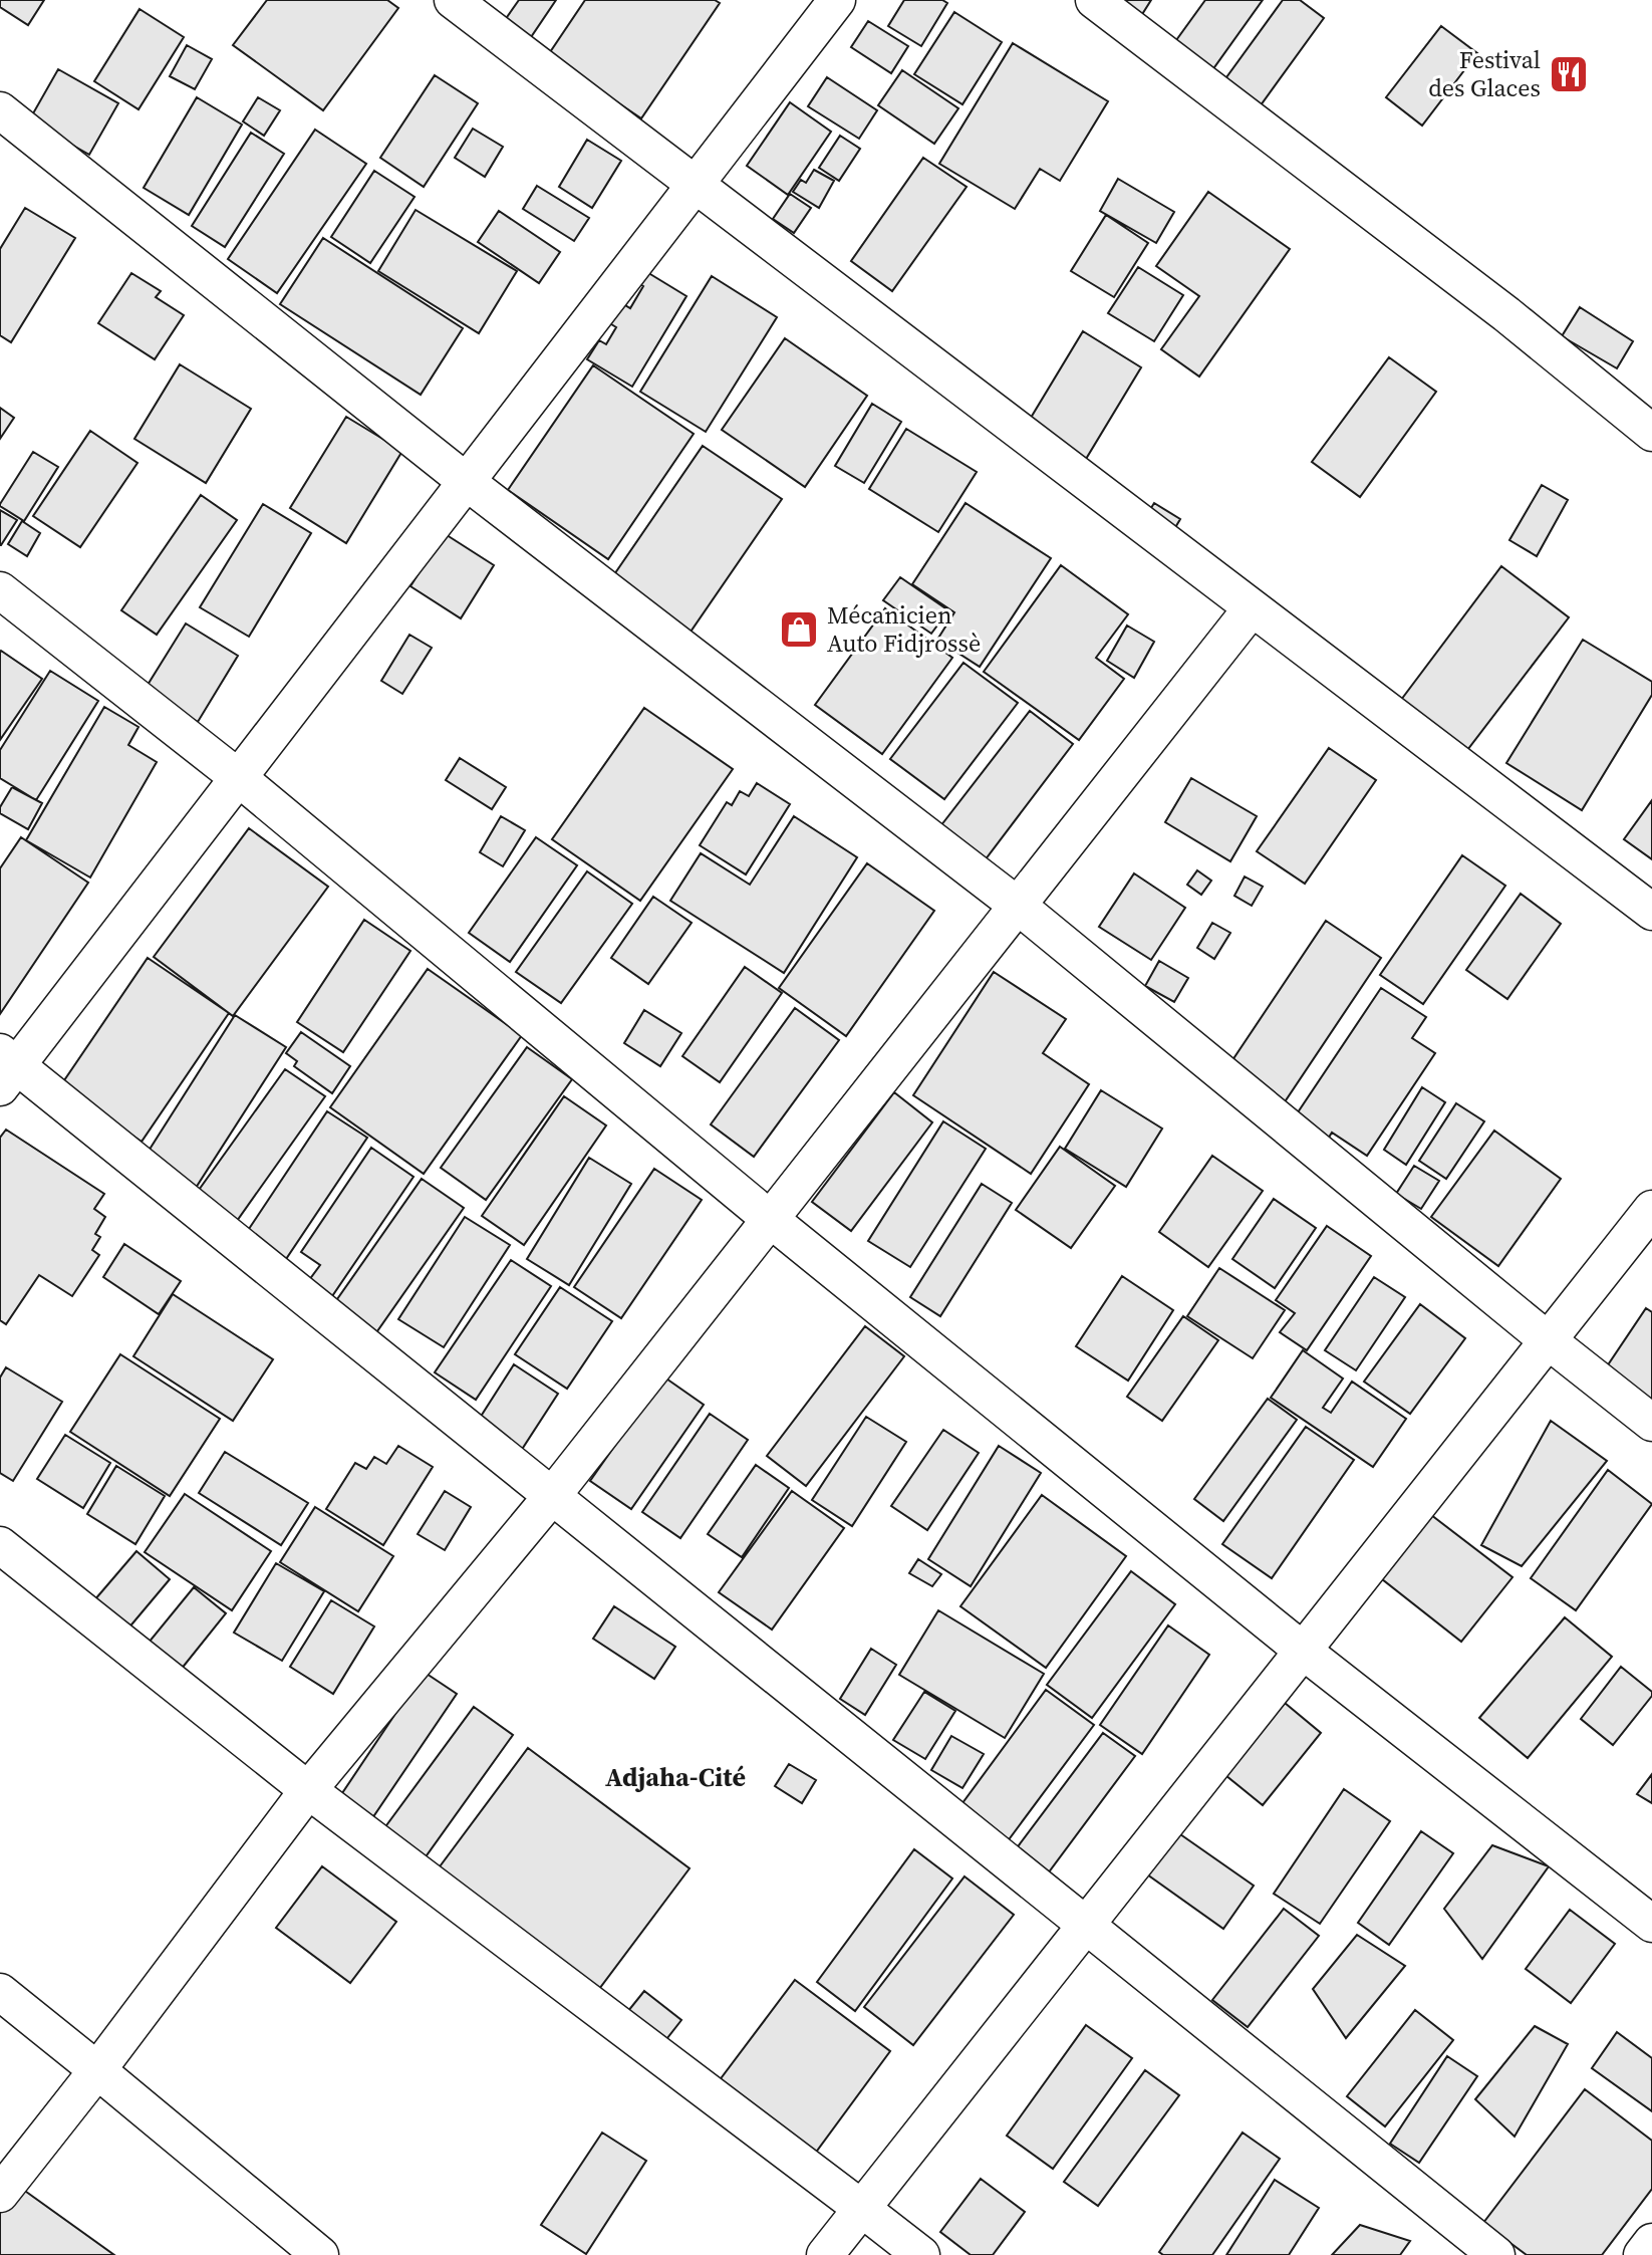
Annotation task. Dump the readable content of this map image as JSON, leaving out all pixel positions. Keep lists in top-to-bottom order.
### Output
{
  "districts": ["Adjaha-Cité"],
  "places": {
    "restaurant": ["Festival des Glaces"],
    "shop": ["Mécanicien Auto Fidjrossè"]
  }
}
